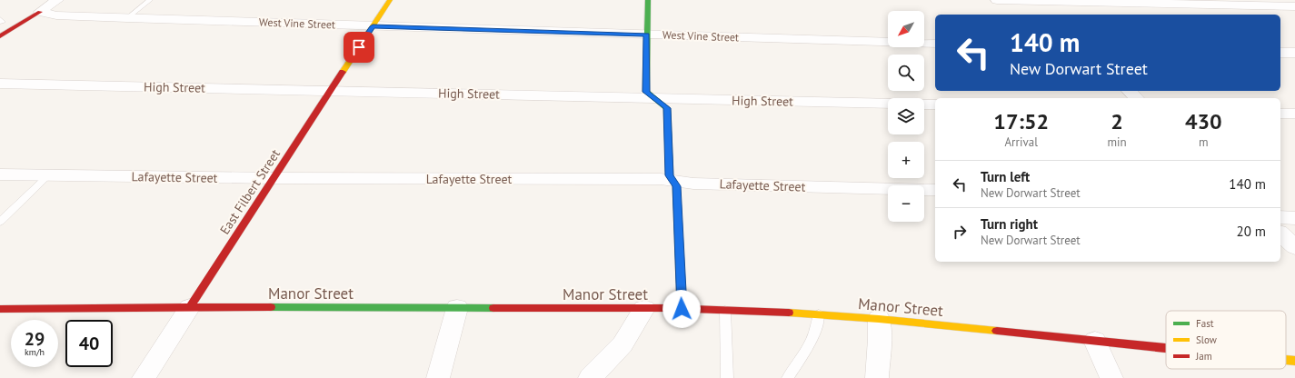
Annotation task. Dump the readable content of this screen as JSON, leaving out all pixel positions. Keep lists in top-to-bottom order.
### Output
{
  "streets": {
    "street": [
      "West Vine Street",
      "High Street",
      "Lafayette Street",
      "East Filbert Street",
      "Manor Street"
    ]
  },
  "crossings": [
    ["West Vine Street", "East Filbert Street"],
    ["High Street", "East Filbert Street"],
    ["Lafayette Street", "East Filbert Street"],
    ["East Filbert Street", "Manor Street"]
  ],
  "legend": ["Fast", "Slow", "Jam"],
  "north": "bottom left",
  "page": {
    "map_buttons": ["+", "−"],
    "turn": ["140 m", "New Dorwart Street"],
    "eta": [
      "17:52",
      "Arrival",
      "2",
      "min",
      "430",
      "m"
    ],
    "list": [
      {
        "name": "Turn left",
        "note": "New Dorwart Street",
        "value": "140 m"
      },
      {
        "name": "Turn right",
        "note": "New Dorwart Street",
        "value": "20 m"
      }
    ],
    "speed": "29 km/h",
    "limit": "40"
  }
}
